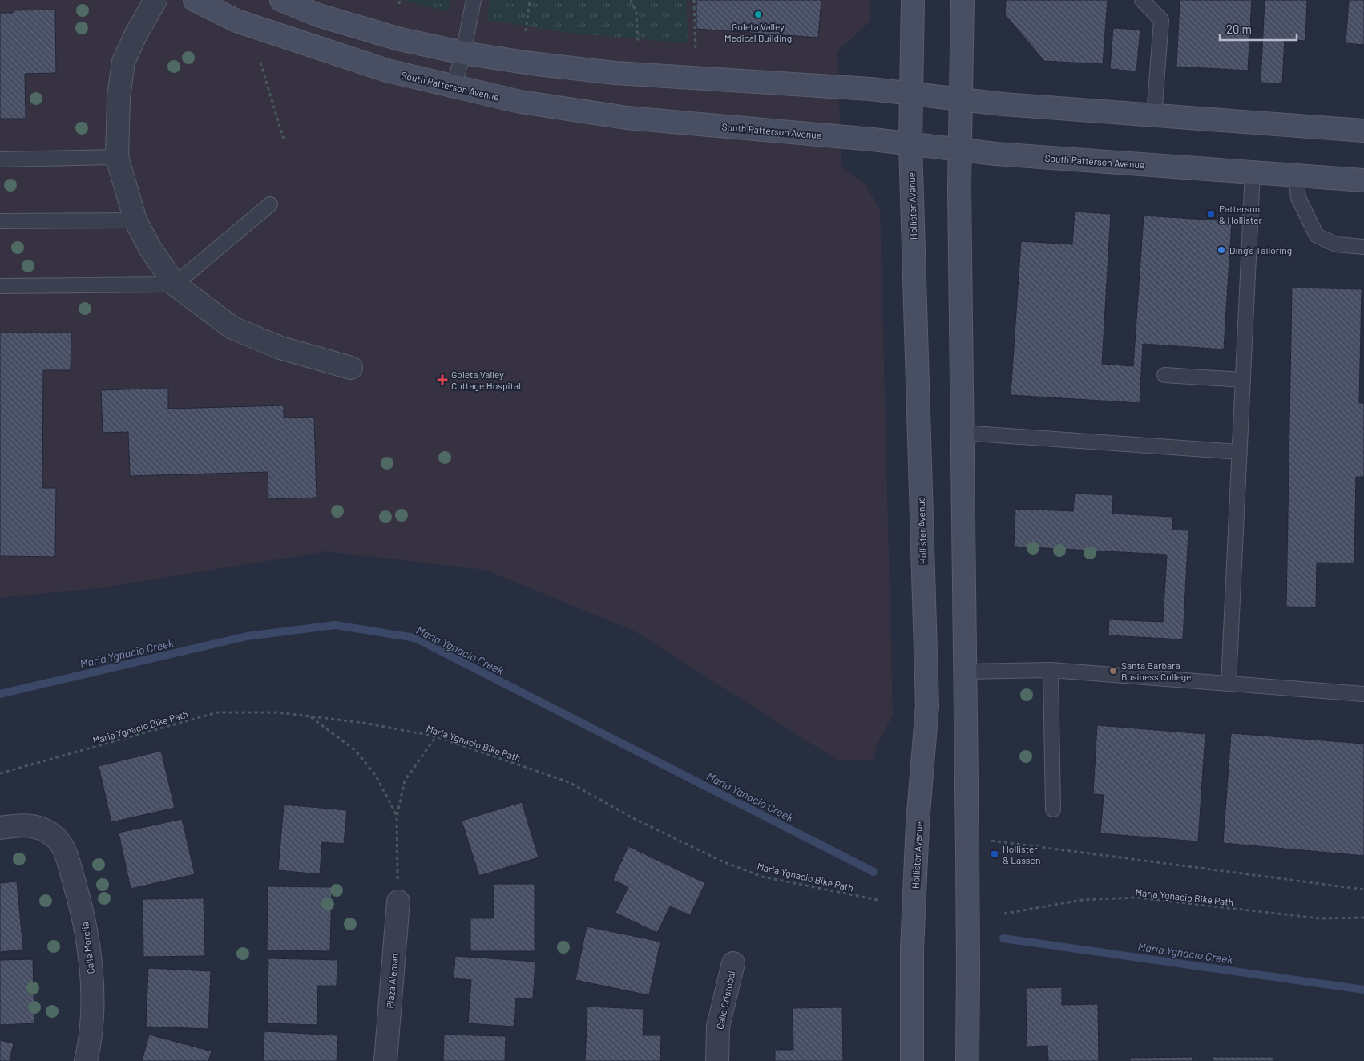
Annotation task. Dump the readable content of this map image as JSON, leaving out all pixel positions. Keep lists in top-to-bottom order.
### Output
{
  "streets": {
    "main road": ["South Patterson Avenue", "Hollister Avenue"],
    "street": ["Calle Morelia", "Plaza Aleman", "Calle Cristobal"],
    "path": ["Maria Ygnacio Bike Path"]
  },
  "crossings": [
    ["South Patterson Avenue", "Hollister Avenue"]
  ],
  "water": ["Maria Ygnacio Creek"],
  "places": {
    "other": ["Goleta Valley Medical Building", "Ding's Tailoring", "Santa Barbara Business College"],
    "transit": ["Patterson & Hollister", "Hollister & Lassen"],
    "health": ["Goleta Valley Cottage Hospital"]
  },
  "scale_bar": "20 m"
}
